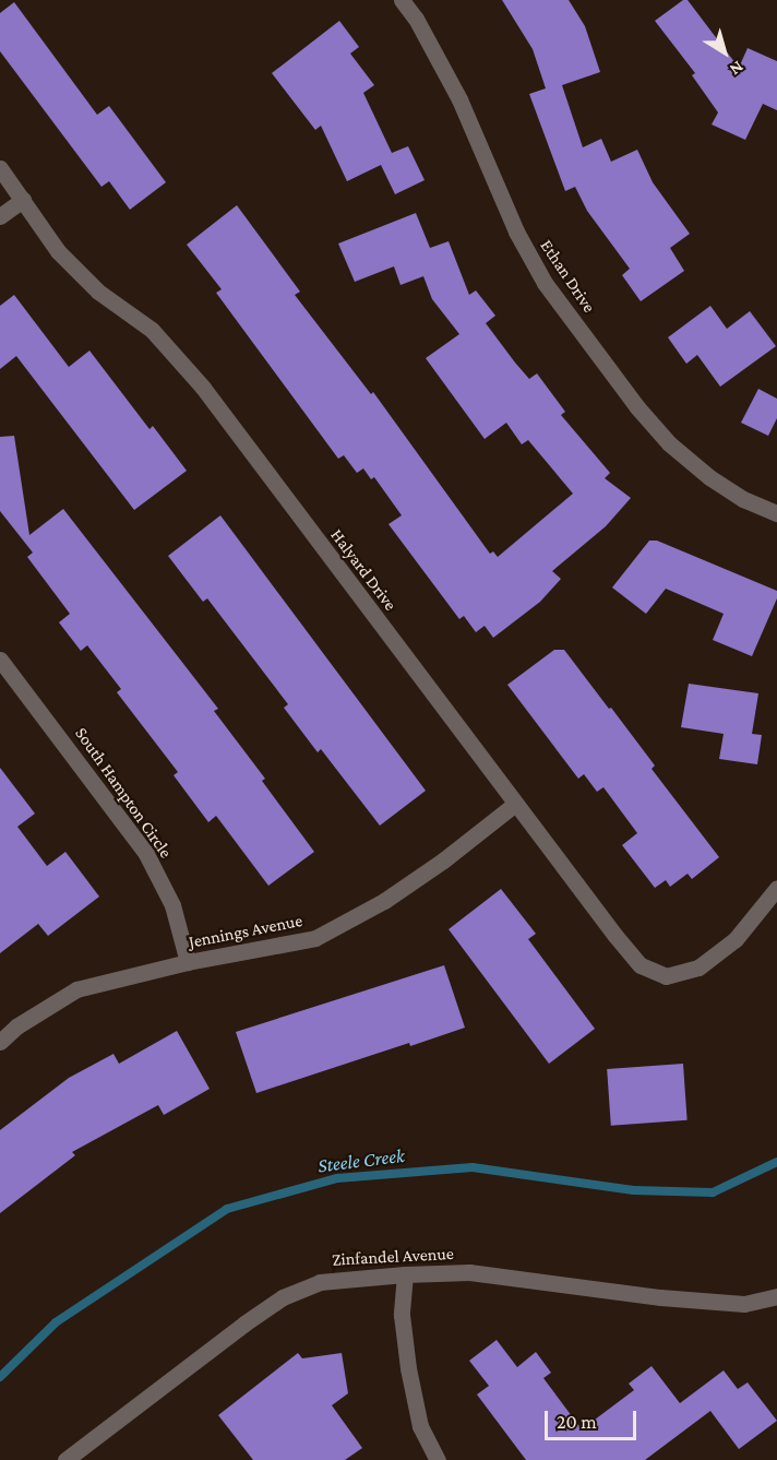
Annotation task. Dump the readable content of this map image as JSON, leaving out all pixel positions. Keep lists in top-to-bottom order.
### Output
{
  "streets": {
    "street": [
      "Ethan Drive",
      "Halyard Drive",
      "South Hampton Circle",
      "Jennings Avenue",
      "Zinfandel Avenue"
    ]
  },
  "crossings": [
    ["Halyard Drive", "Jennings Avenue"],
    ["South Hampton Circle", "Jennings Avenue"]
  ],
  "water": ["Steele Creek"],
  "scale_bar": "20 m",
  "north": "bottom right"
}
